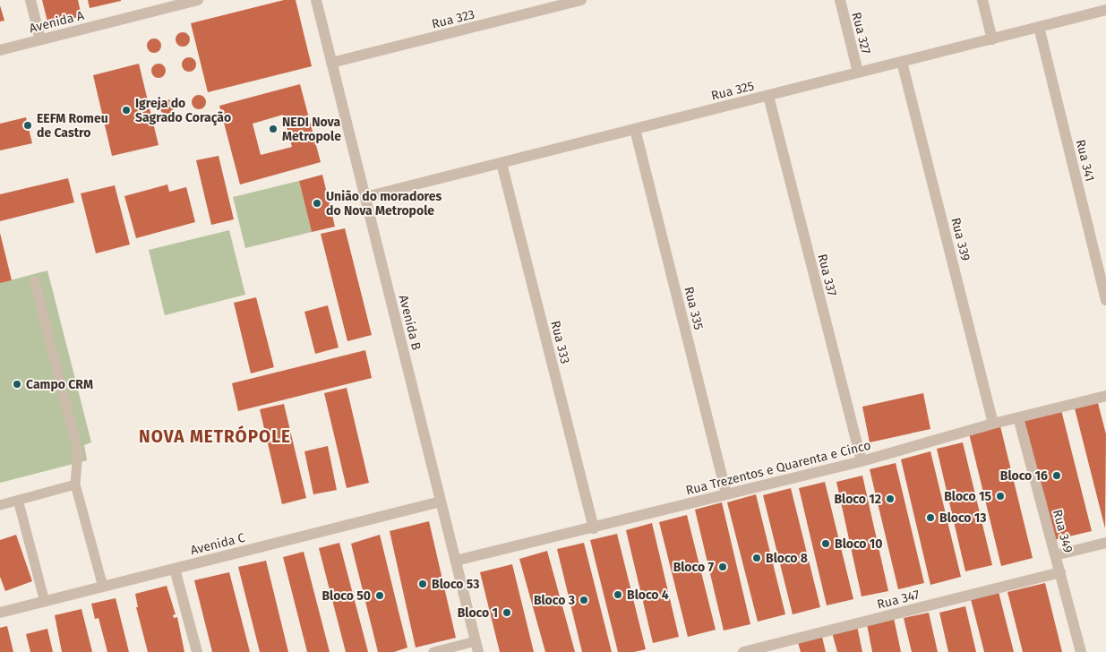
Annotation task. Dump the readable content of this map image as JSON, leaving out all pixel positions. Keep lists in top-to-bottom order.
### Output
{
  "streets": {
    "street": [
      "Rua 323",
      "Avenida A",
      "Rua 327",
      "Rua 325",
      "Rua 341",
      "Rua 339",
      "Rua 337",
      "Rua 335",
      "Avenida B",
      "Rua 333",
      "Rua Trezentos e Quarenta e Cinco",
      "Rua 349",
      "Avenida C",
      "Rua 347"
    ]
  },
  "crossings": [
    ["Rua 323", "Avenida B"],
    ["Rua 327", "Rua 325"],
    ["Rua 325", "Rua 341"],
    ["Rua 325", "Rua 339"],
    ["Rua 325", "Rua 337"],
    ["Rua 325", "Rua 335"],
    ["Rua 325", "Avenida B"],
    ["Rua 325", "Rua 333"],
    ["Rua 339", "Rua Trezentos e Quarenta e Cinco"],
    ["Rua 337", "Rua Trezentos e Quarenta e Cinco"],
    ["Rua 335", "Rua Trezentos e Quarenta e Cinco"],
    ["Avenida B", "Rua Trezentos e Quarenta e Cinco"],
    ["Avenida B", "Avenida C"],
    ["Rua 333", "Rua Trezentos e Quarenta e Cinco"],
    ["Rua Trezentos e Quarenta e Cinco", "Rua 349"],
    ["Rua 349", "Rua 347"]
  ],
  "districts": ["NOVA METRÓPOLE"],
  "places": [
    "Igreja do Sagrado Coração",
    "EEFM Romeu de Castro",
    "NEDI Nova Metropole",
    "União do moradores do Nova Metropole",
    "Campo CRM",
    "Bloco 16",
    "Bloco 15",
    "Bloco 12",
    "Bloco 13",
    "Bloco 10",
    "Bloco 8",
    "Bloco 7",
    "Bloco 53",
    "Bloco 4",
    "Bloco 50",
    "Bloco 3",
    "Bloco 1"
  ]
}
